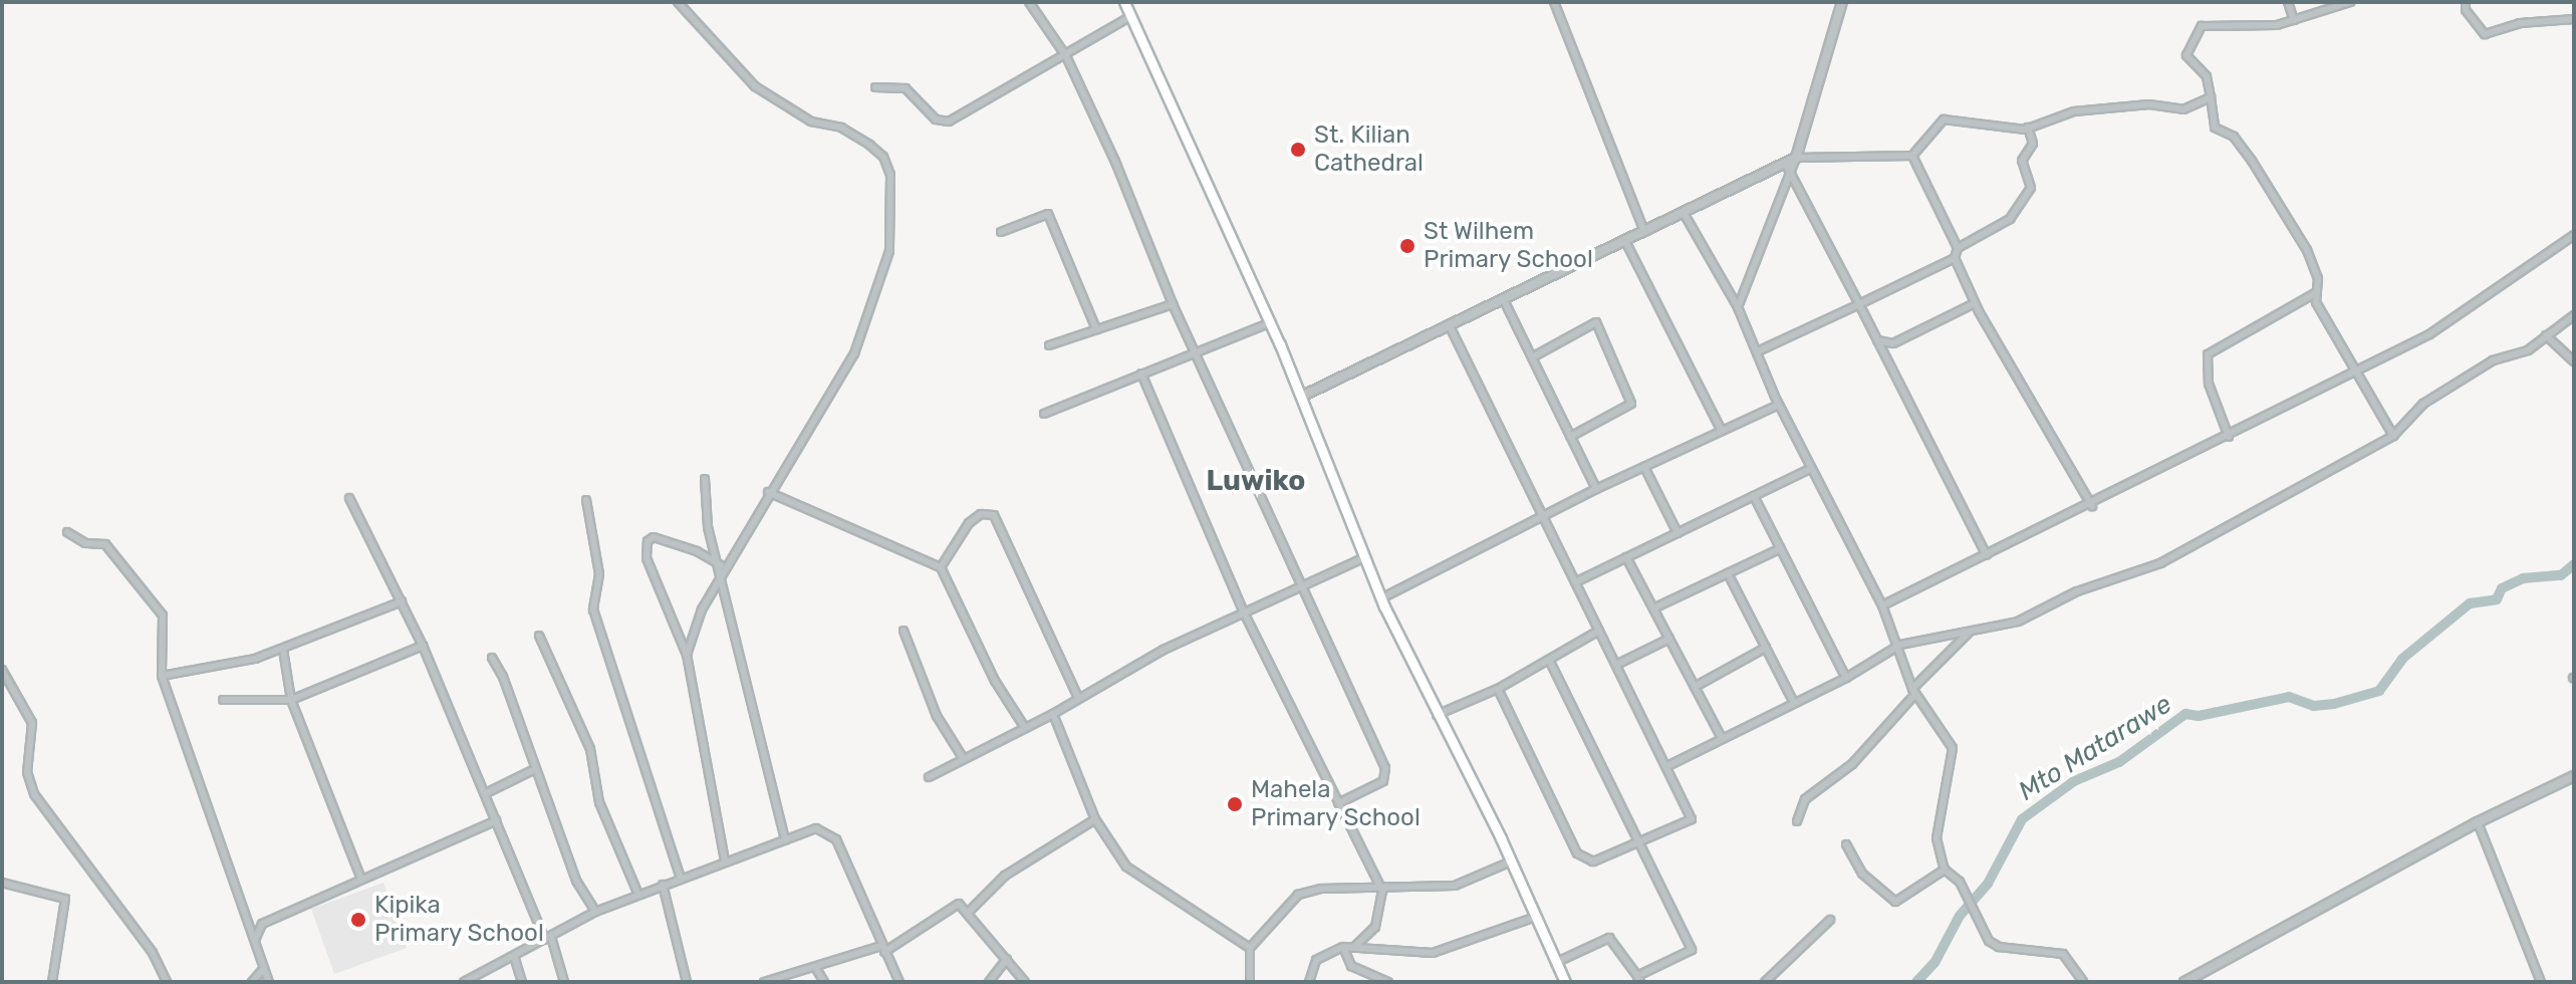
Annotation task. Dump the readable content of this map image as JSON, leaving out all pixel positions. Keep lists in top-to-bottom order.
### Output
{
  "districts": ["Luwiko"],
  "water": ["Mto Matarawe"],
  "places": [
    "St. Kilian Cathedral",
    "St Wilhem Primary School",
    "Mahela Primary School",
    "Kipika Primary School"
  ]
}
